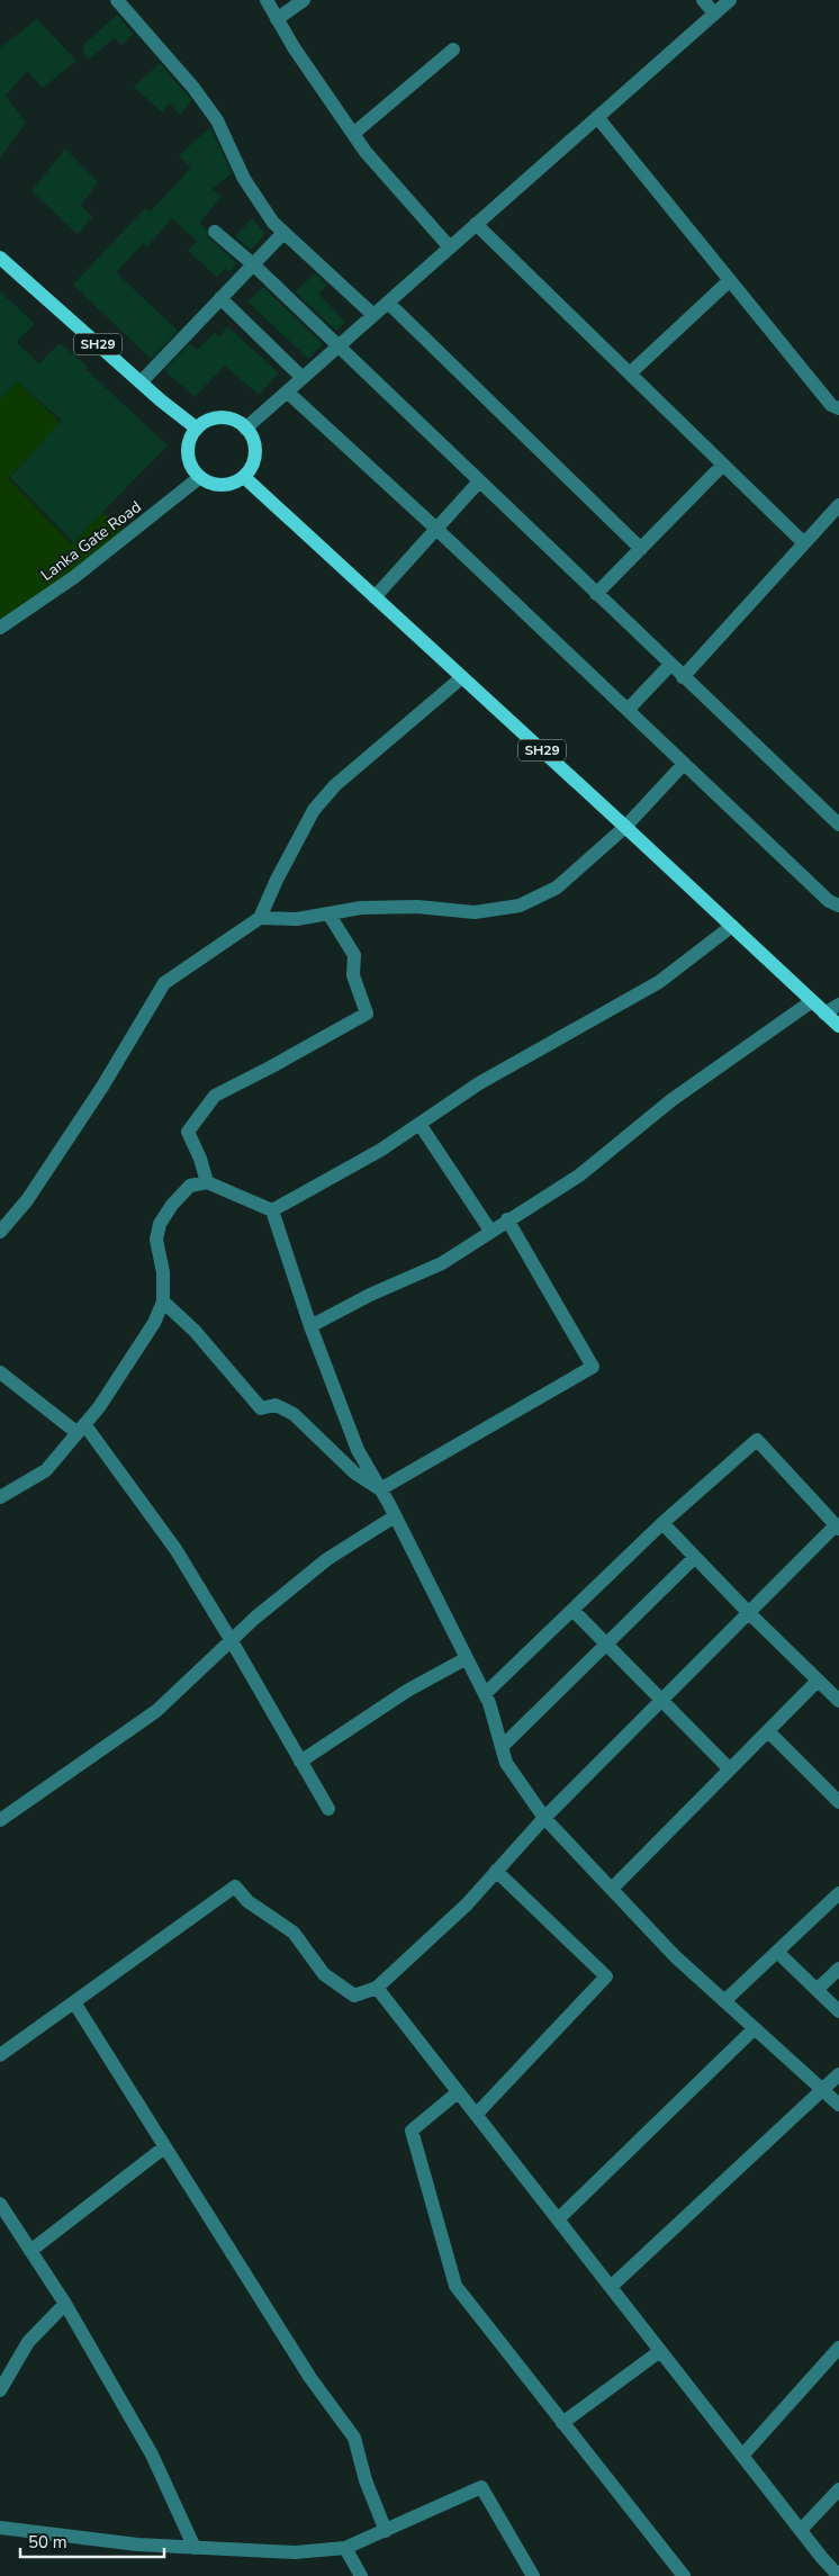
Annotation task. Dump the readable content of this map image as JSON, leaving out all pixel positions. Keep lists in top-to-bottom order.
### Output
{
  "streets": {
    "main road": ["SH29"],
    "street": ["Lanka Gate Road"]
  },
  "crossings": [
    ["SH29", "Lanka Gate Road"]
  ],
  "scale_bar": "50 m"
}
